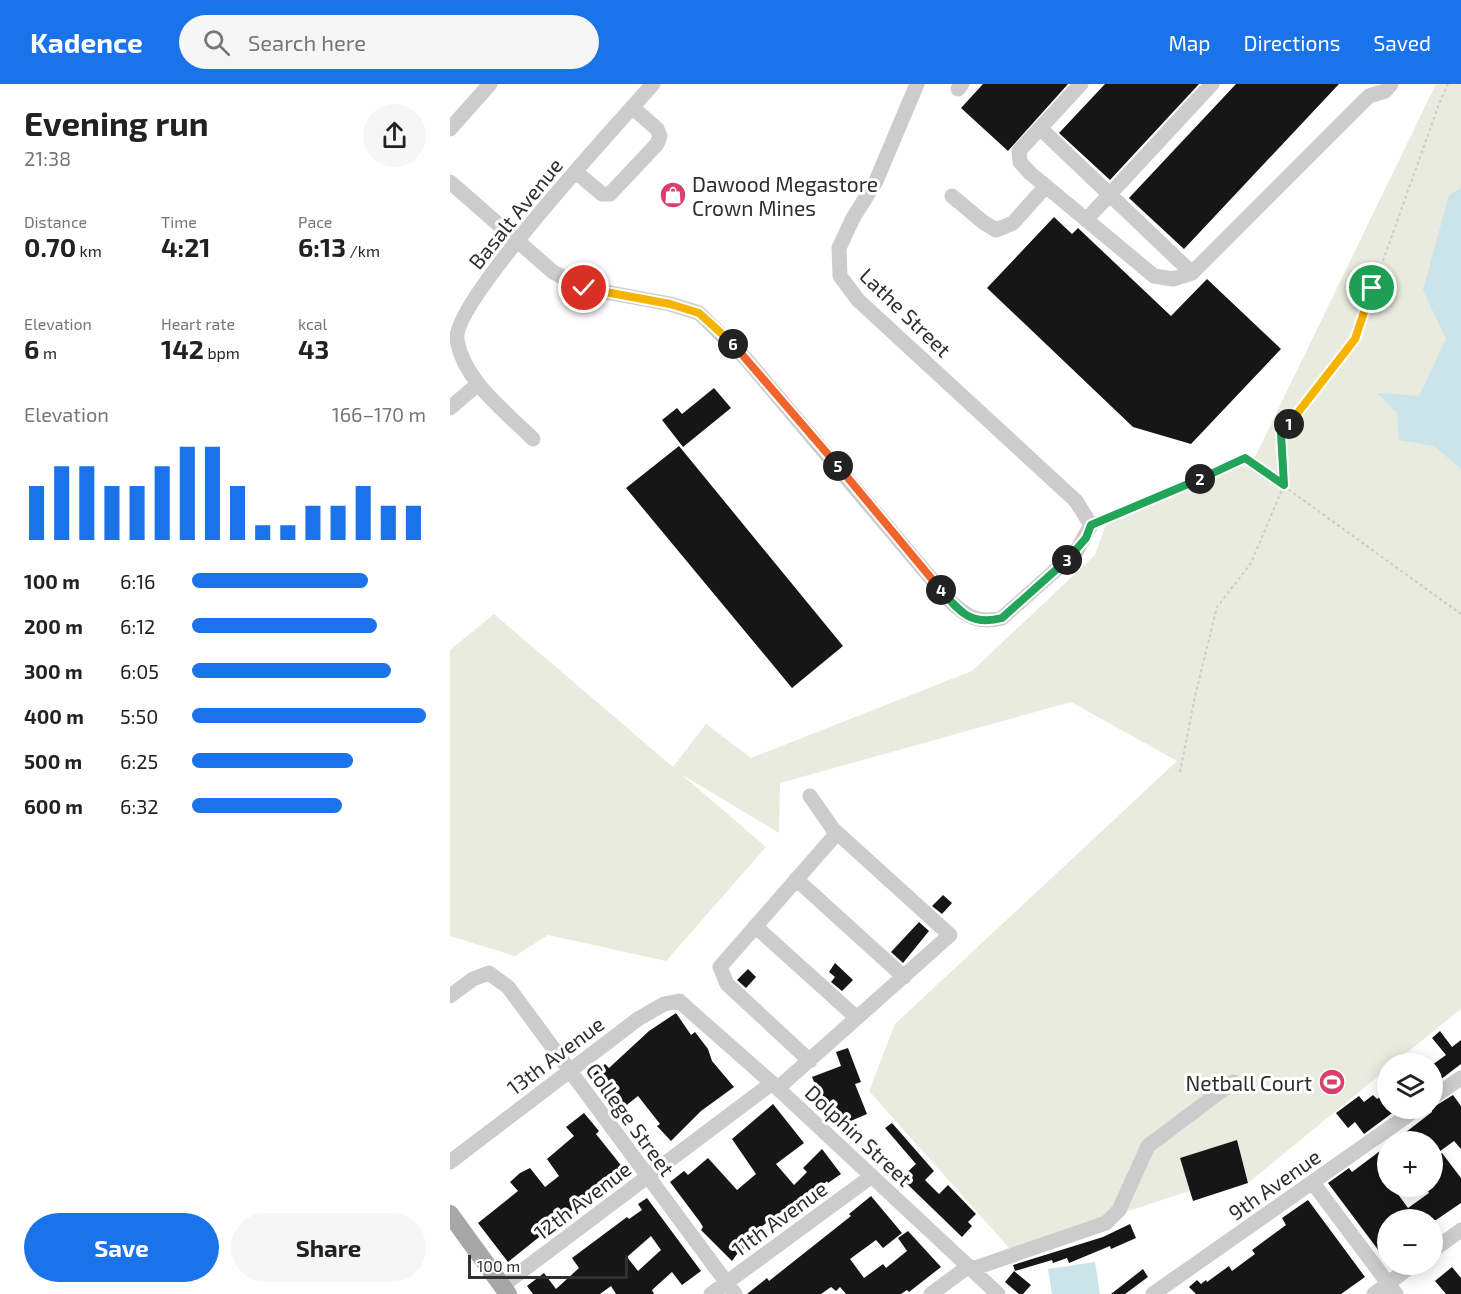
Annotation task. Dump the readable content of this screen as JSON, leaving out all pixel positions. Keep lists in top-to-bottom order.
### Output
{
  "streets": {
    "street": [
      "Basalt Avenue",
      "Lathe Street",
      "13th Avenue",
      "College Street",
      "Dolphin Street",
      "9th Avenue",
      "12th Avenue",
      "11th Avenue"
    ]
  },
  "crossings": [
    ["13th Avenue", "College Street"],
    ["13th Avenue", "Dolphin Street"],
    ["College Street", "12th Avenue"],
    ["College Street", "11th Avenue"],
    ["Dolphin Street", "12th Avenue"],
    ["Dolphin Street", "11th Avenue"]
  ],
  "places": {
    "shop": ["Dawood Megastore Crown Mines"],
    "sports": ["Netball Court"]
  },
  "scale_bar": "100 m",
  "page": {
    "header": "Kadence",
    "search": "Search here",
    "nav": ["Map", "Directions", "Saved"],
    "heading": ["Evening run", "21:38"],
    "stats": [
      ["Distance", "0.70 km"],
      ["Time", "4:21"],
      ["Pace", "6:13 /km"],
      ["Elevation", "6 m"],
      ["Heart rate", "142 bpm"],
      ["kcal", "43"]
    ],
    "pins": [
      "6",
      "1",
      "5",
      "2",
      "3",
      "4"
    ],
    "chart": ["Elevation", "166–170 m"],
    "list": [
      {
        "name": "100 m",
        "note": "6:16"
      },
      {
        "name": "200 m",
        "note": "6:12"
      },
      {
        "name": "300 m",
        "note": "6:05"
      },
      {
        "name": "400 m",
        "note": "5:50"
      },
      {
        "name": "500 m",
        "note": "6:25"
      },
      {
        "name": "600 m",
        "note": "6:32"
      }
    ],
    "map_buttons": ["+", "−"],
    "buttons": ["Save", "Share"],
    "scale": "100 m"
  }
}
